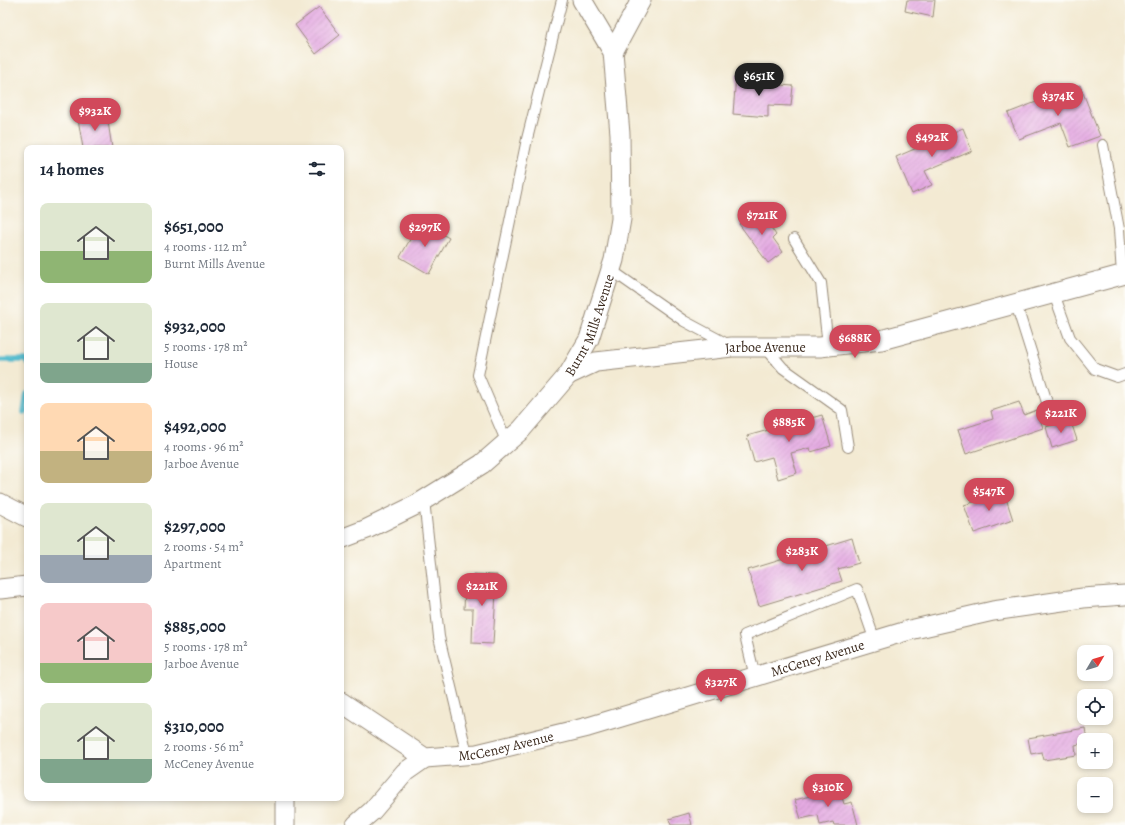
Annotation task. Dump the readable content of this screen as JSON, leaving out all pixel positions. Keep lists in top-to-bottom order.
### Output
{
  "streets": {
    "street": ["Burnt Mills Avenue", "Jarboe Avenue", "McCeney Avenue"]
  },
  "crossings": [
    ["Burnt Mills Avenue", "Jarboe Avenue"]
  ],
  "north": "top right",
  "page": {
    "price": [
      "$651K",
      "$374K",
      "$932K",
      "$492K",
      "$721K",
      "$297K",
      "$688K",
      "$221K",
      "$885K",
      "$547K",
      "$283K",
      "$221K",
      "$327K",
      "$310K"
    ],
    "heading": "14 homes",
    "list": [
      {
        "name": "$651,000",
        "note": "4 rooms · 112 m² · Burnt Mills Avenue"
      },
      {
        "name": "$932,000",
        "note": "5 rooms · 178 m² · House"
      },
      {
        "name": "$492,000",
        "note": "4 rooms · 96 m² · Jarboe Avenue"
      },
      {
        "name": "$297,000",
        "note": "2 rooms · 54 m² · Apartment"
      },
      {
        "name": "$885,000",
        "note": "5 rooms · 178 m² · Jarboe Avenue"
      },
      {
        "name": "$310,000",
        "note": "2 rooms · 56 m² · McCeney Avenue"
      }
    ],
    "map_buttons": ["+", "−"]
  }
}
